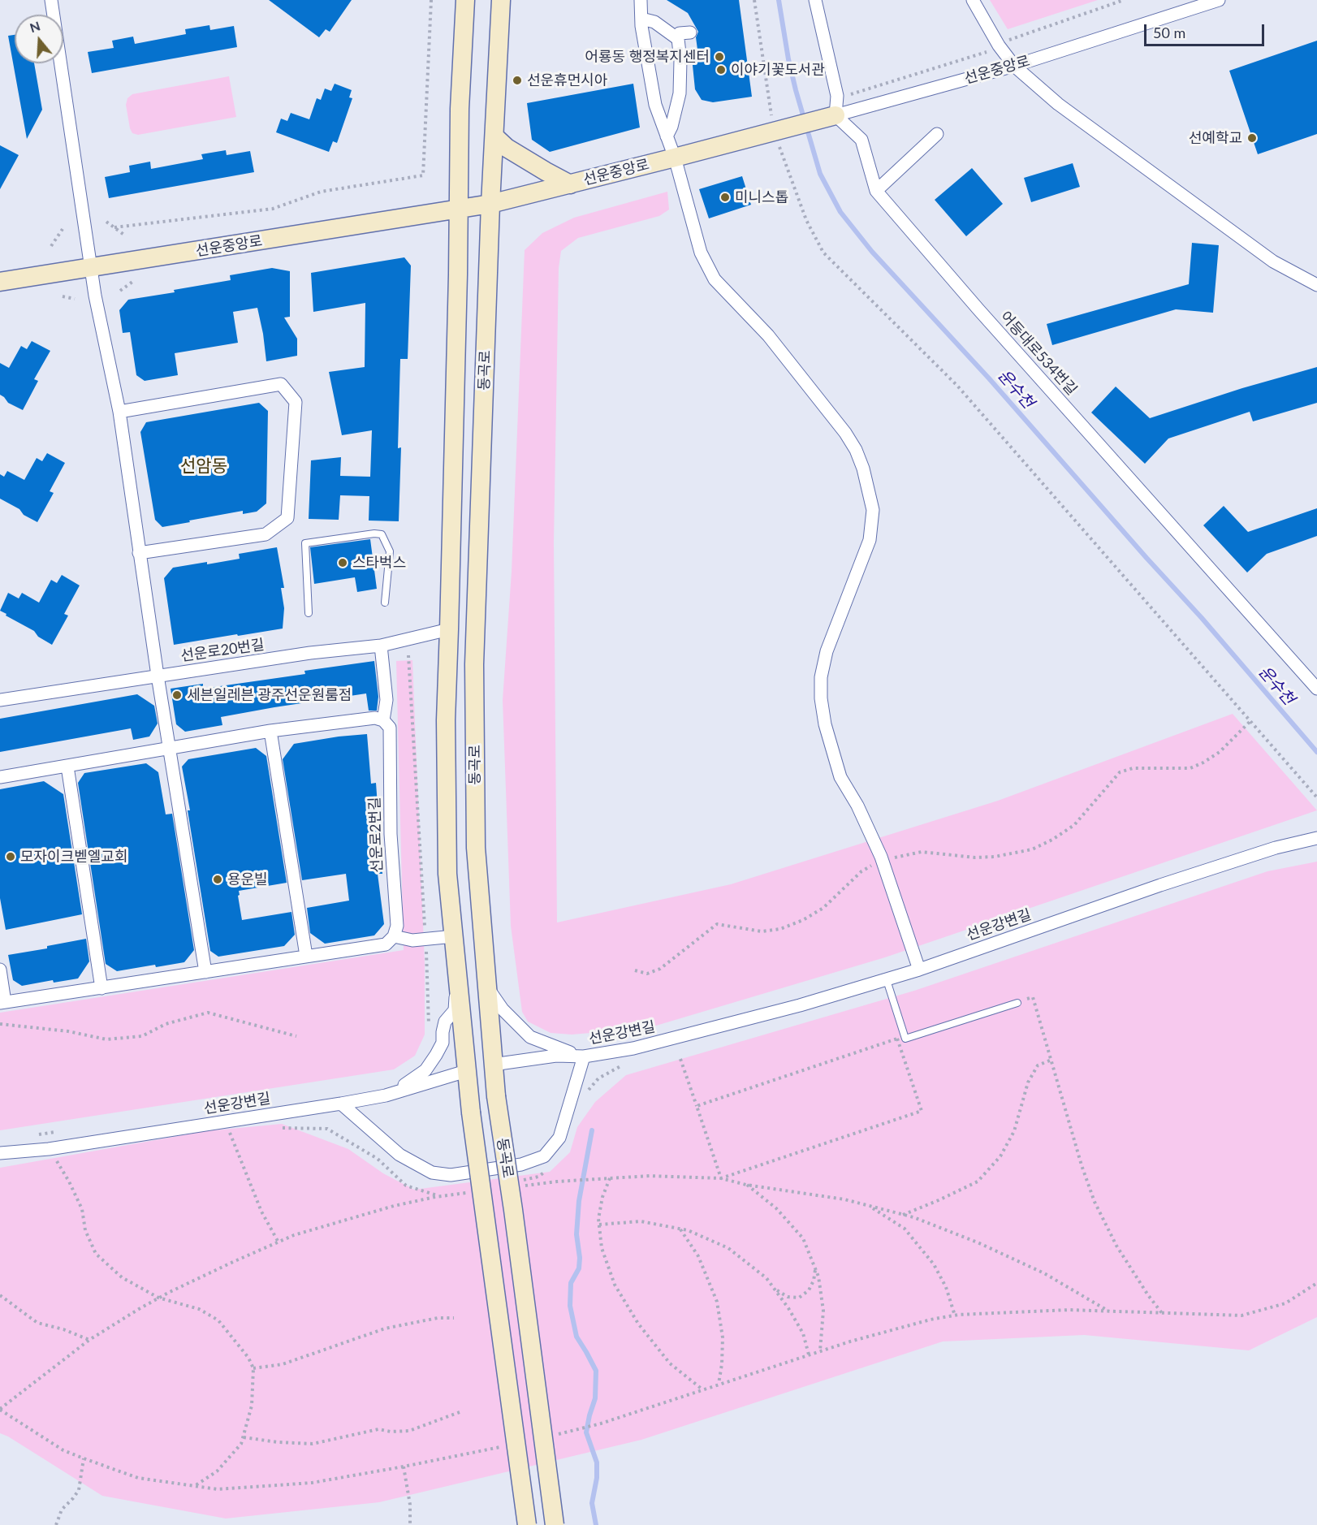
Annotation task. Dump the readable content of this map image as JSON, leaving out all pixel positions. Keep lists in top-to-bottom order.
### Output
{
  "streets": {
    "main road": ["선운중앙로", "동곡로"],
    "street": [
      "어등대로534번길",
      "선운로20번길",
      "선운로2번길",
      "선운강변길"
    ]
  },
  "crossings": [
    ["선운중앙로", "어등대로534번길"],
    ["선운중앙로", "동곡로"],
    ["동곡로", "선운로20번길"]
  ],
  "districts": ["선암동"],
  "water": ["운수천"],
  "places": [
    "어룡동 행정복지센터",
    "이야기꽃도서관",
    "선운휴먼시아",
    "선예학교",
    "미니스톱",
    "스타벅스",
    "세븐일레븐 광주선운원룸점",
    "모자이크벧엘교회",
    "용운빌"
  ],
  "scale_bar": "50 m",
  "north": "top"
}
